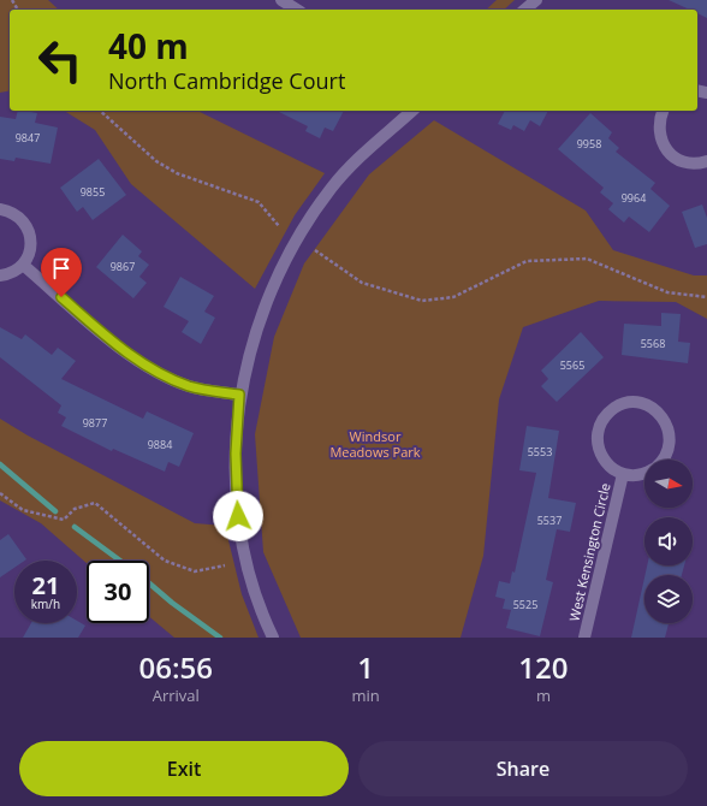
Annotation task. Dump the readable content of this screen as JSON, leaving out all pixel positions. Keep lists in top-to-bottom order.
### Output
{
  "streets": {
    "street": ["West Kensington Circle"]
  },
  "parks": ["Windsor Meadows Park"],
  "house_numbers": [
    "9847",
    "9958",
    "9855",
    "9964",
    "9867",
    "5568",
    "5565",
    "9877",
    "9884",
    "5553",
    "5537",
    "5525"
  ],
  "north": "right",
  "page": {
    "turn": ["40 m", "North Cambridge Court"],
    "speed": "21 km/h",
    "limit": "30",
    "eta": [
      "06:56",
      "Arrival",
      "1",
      "min",
      "120",
      "m"
    ],
    "buttons": ["Exit", "Share"]
  }
}
